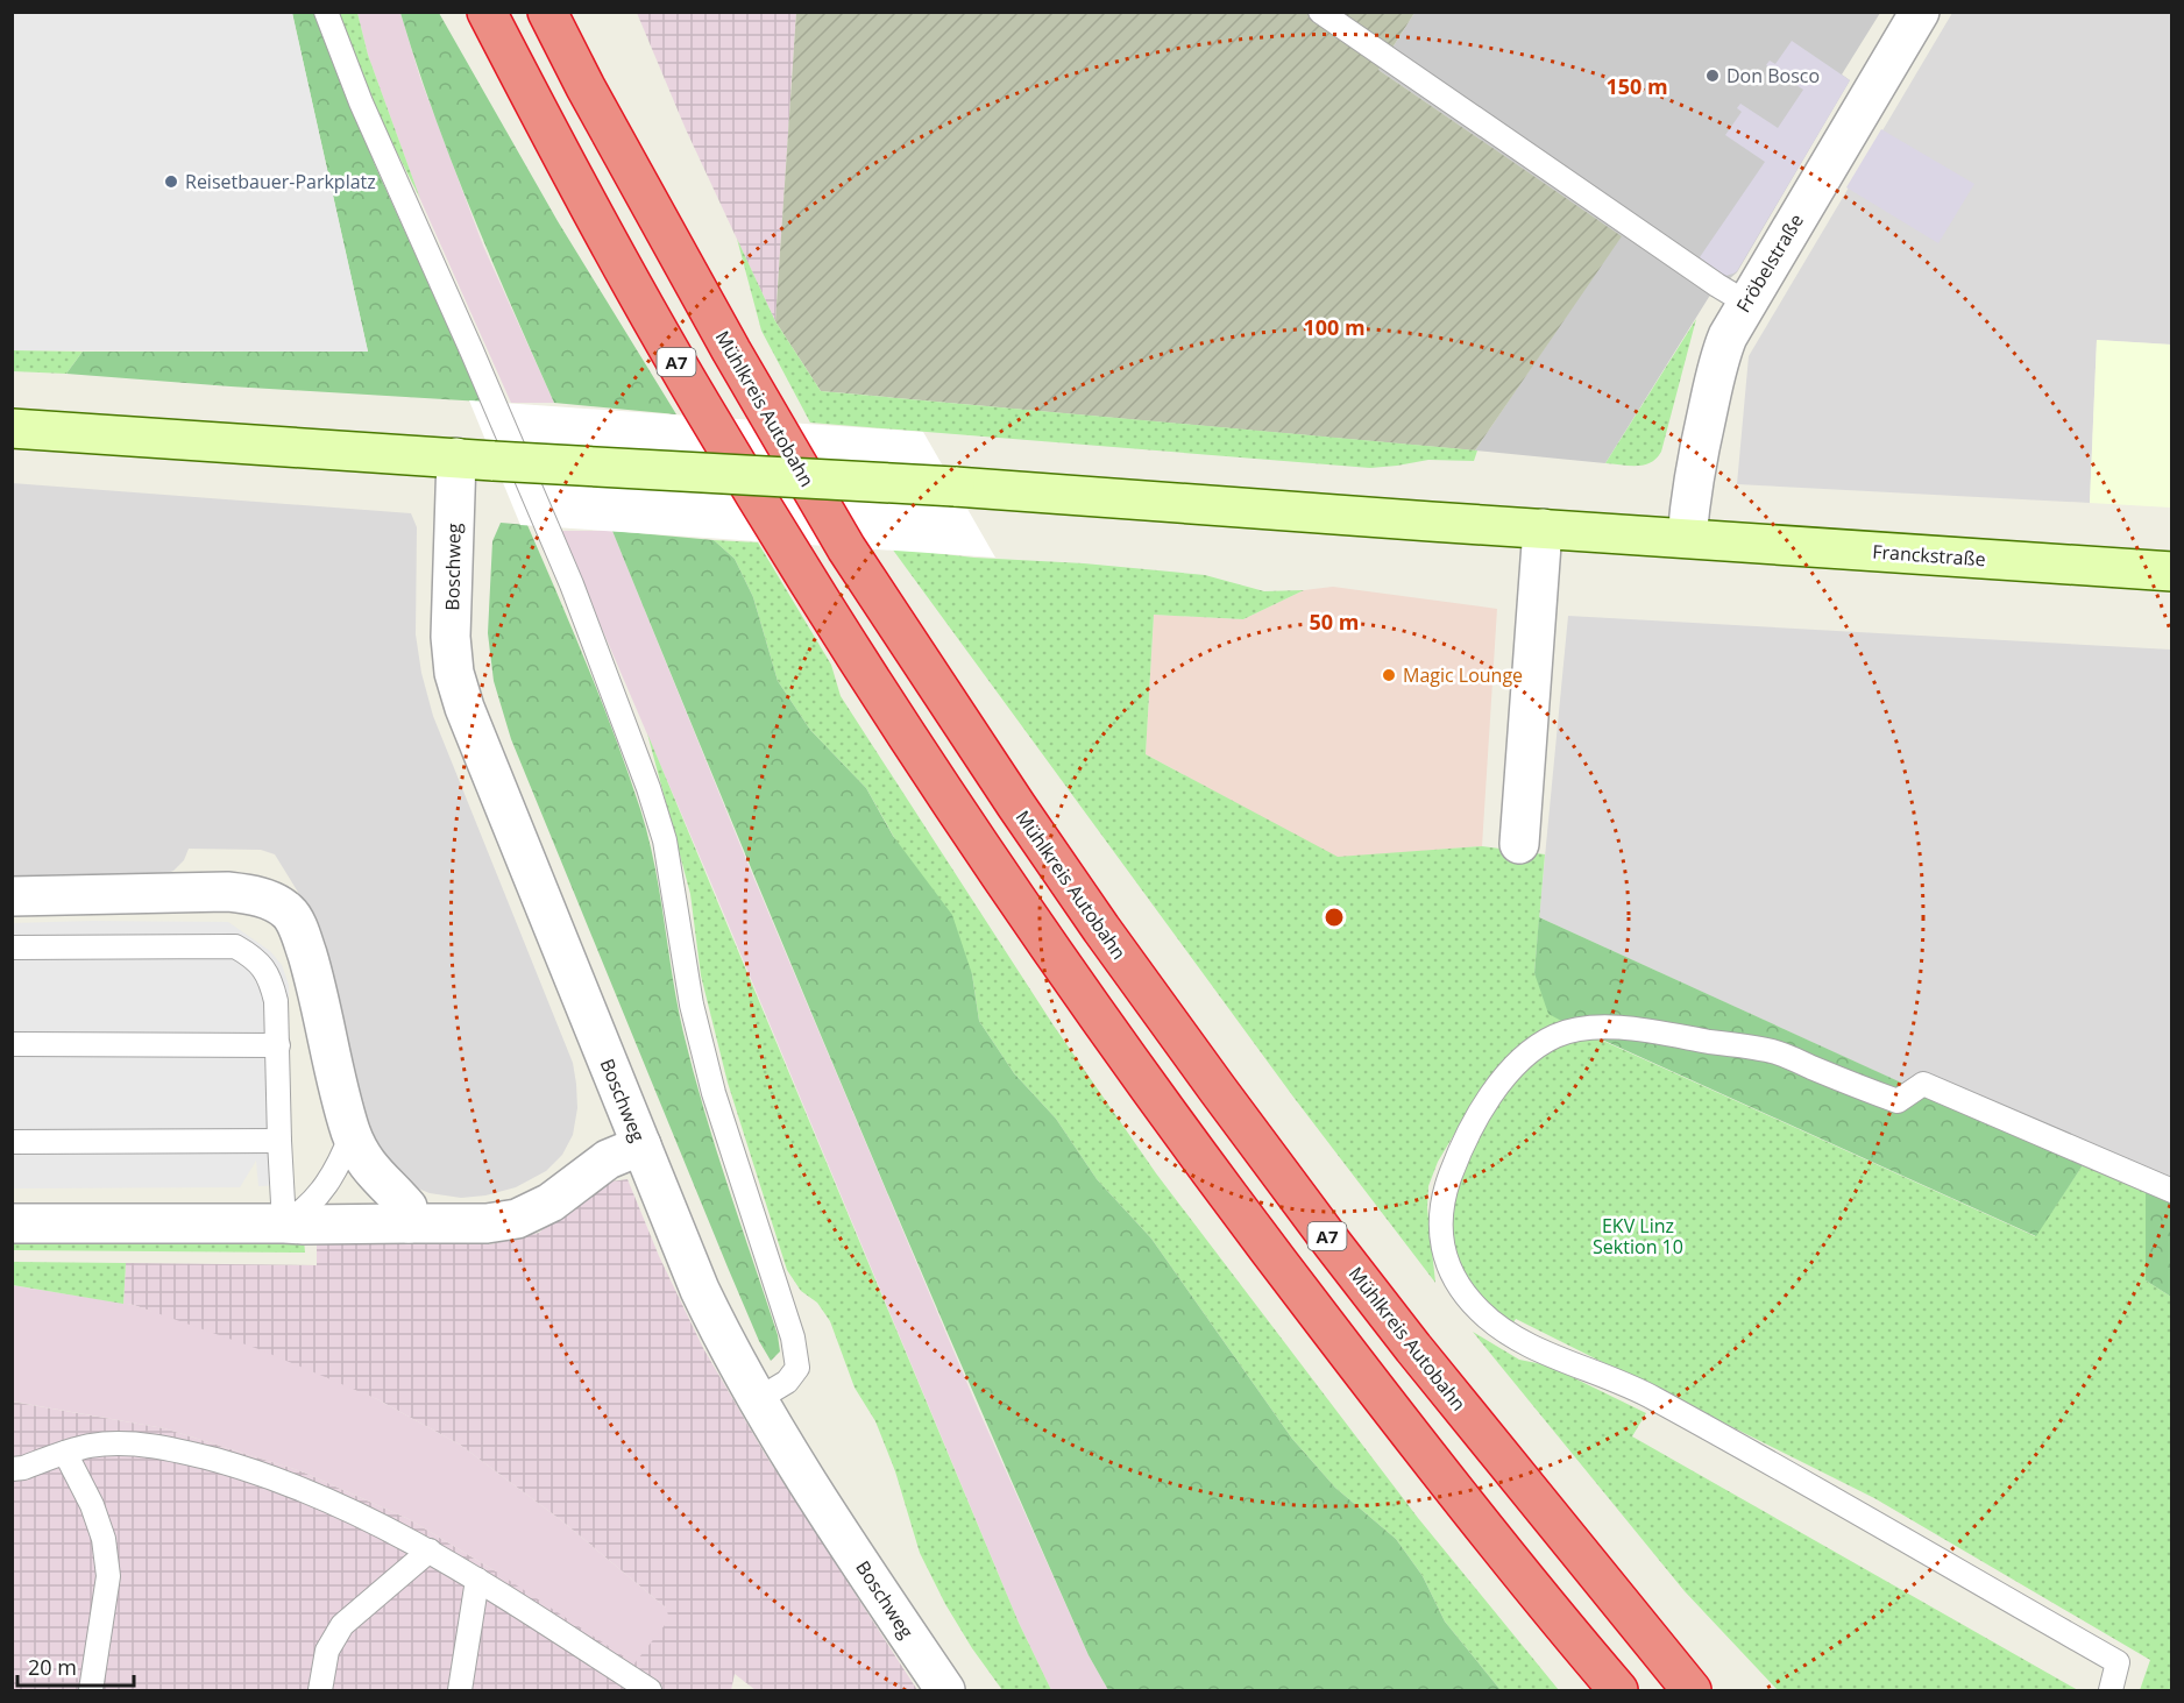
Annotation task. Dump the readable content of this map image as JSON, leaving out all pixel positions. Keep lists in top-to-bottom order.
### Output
{
  "streets": {
    "highway": ["A7", "Mühlkreis Autobahn"],
    "main road": ["Franckstraße"],
    "street": ["Fröbelstraße", "Boschweg"]
  },
  "crossings": [
    ["Fröbelstraße", "Franckstraße"],
    ["Franckstraße", "Boschweg"]
  ],
  "parks": ["EKV Linz Sektion 10"],
  "places": ["Don Bosco", "Reisetbauer-Parkplatz", "Magic Lounge"],
  "scale_bar": "20 m",
  "rings": ["150 m", "100 m", "50 m"]
}
